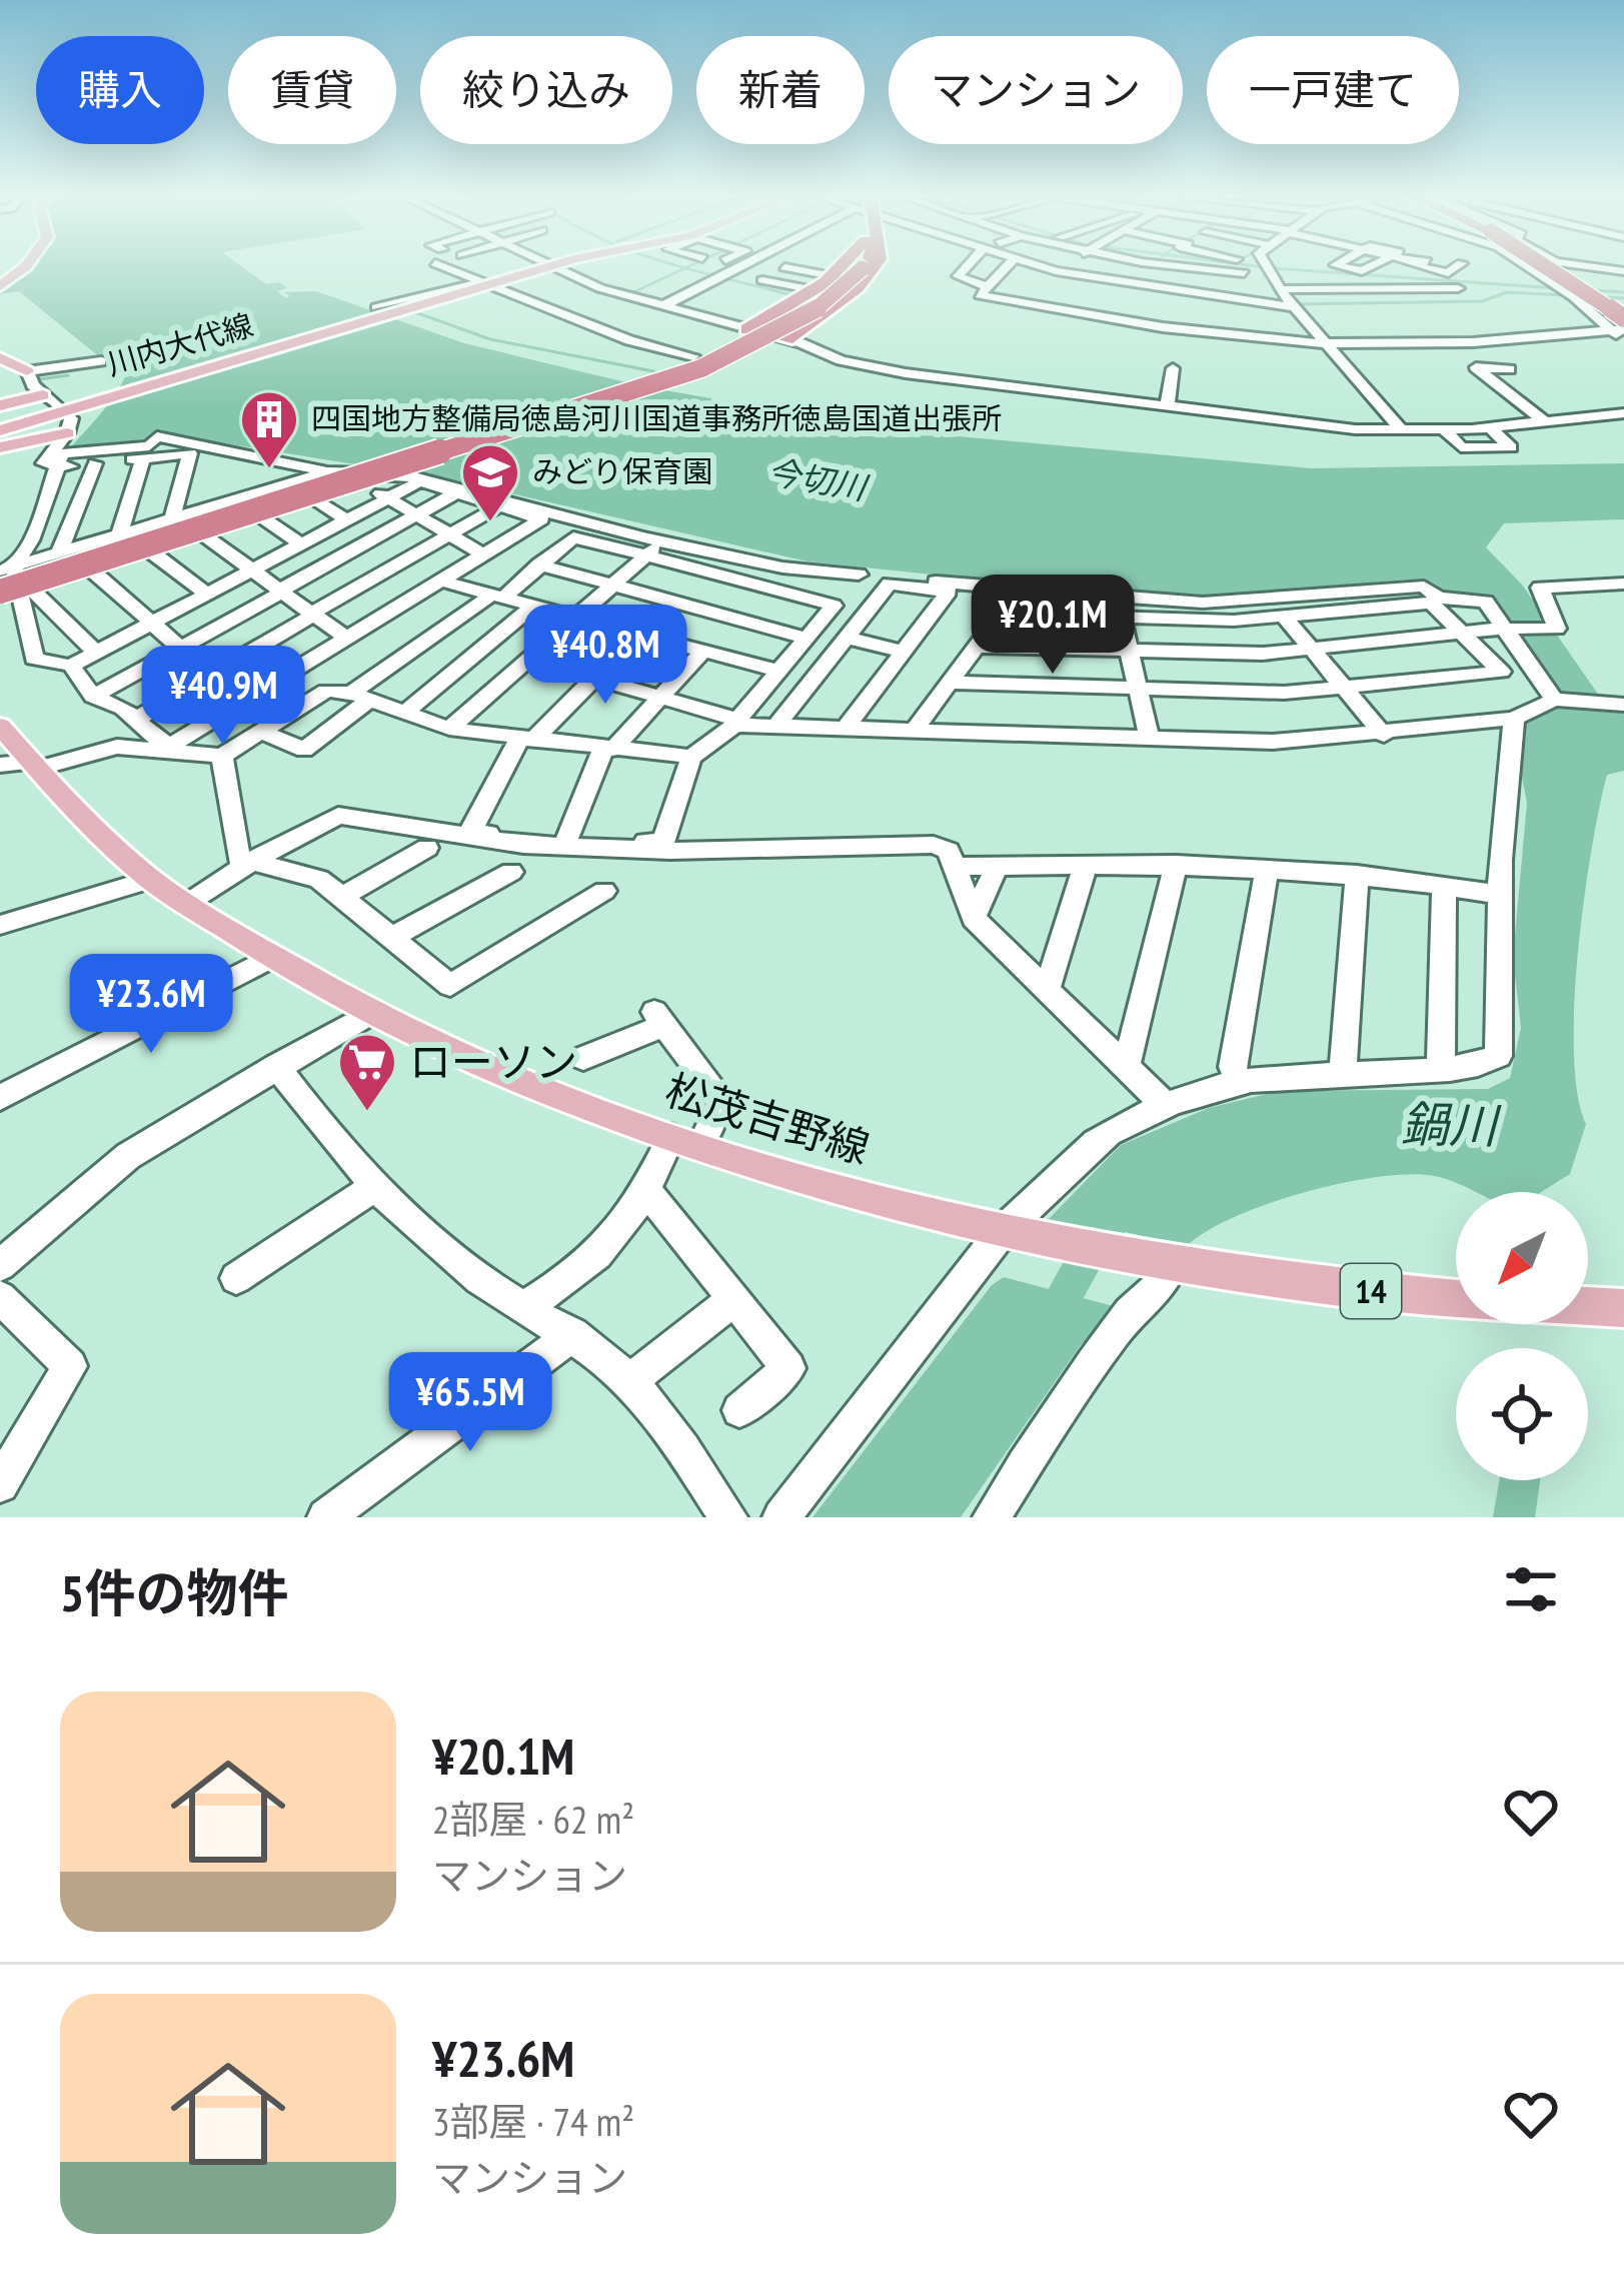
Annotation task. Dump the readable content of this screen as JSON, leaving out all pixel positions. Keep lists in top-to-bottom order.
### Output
{
  "streets": {
    "main road": ["川内大代線", "松茂吉野線", "14"]
  },
  "water": ["今切川", "鍋川"],
  "places": {
    "building": ["四国地方整備局徳島河川国道事務所徳島国道出張所"],
    "school or university": ["みどり保育園"],
    "supermarket": ["ローソン"]
  },
  "north": "bottom left",
  "page": {
    "chip": [
      "購入",
      "賃貸",
      "絞り込み",
      "新着",
      "マンション",
      "一戸建て"
    ],
    "price": [
      "¥20.1M",
      "¥40.8M",
      "¥40.9M",
      "¥23.6M",
      "¥65.5M"
    ],
    "heading": "5件の物件",
    "list": [
      {
        "name": "¥20.1M",
        "note": "2部屋 · 62 m² · マンション"
      },
      {
        "name": "¥23.6M",
        "note": "3部屋 · 74 m² · マンション"
      }
    ]
  }
}
